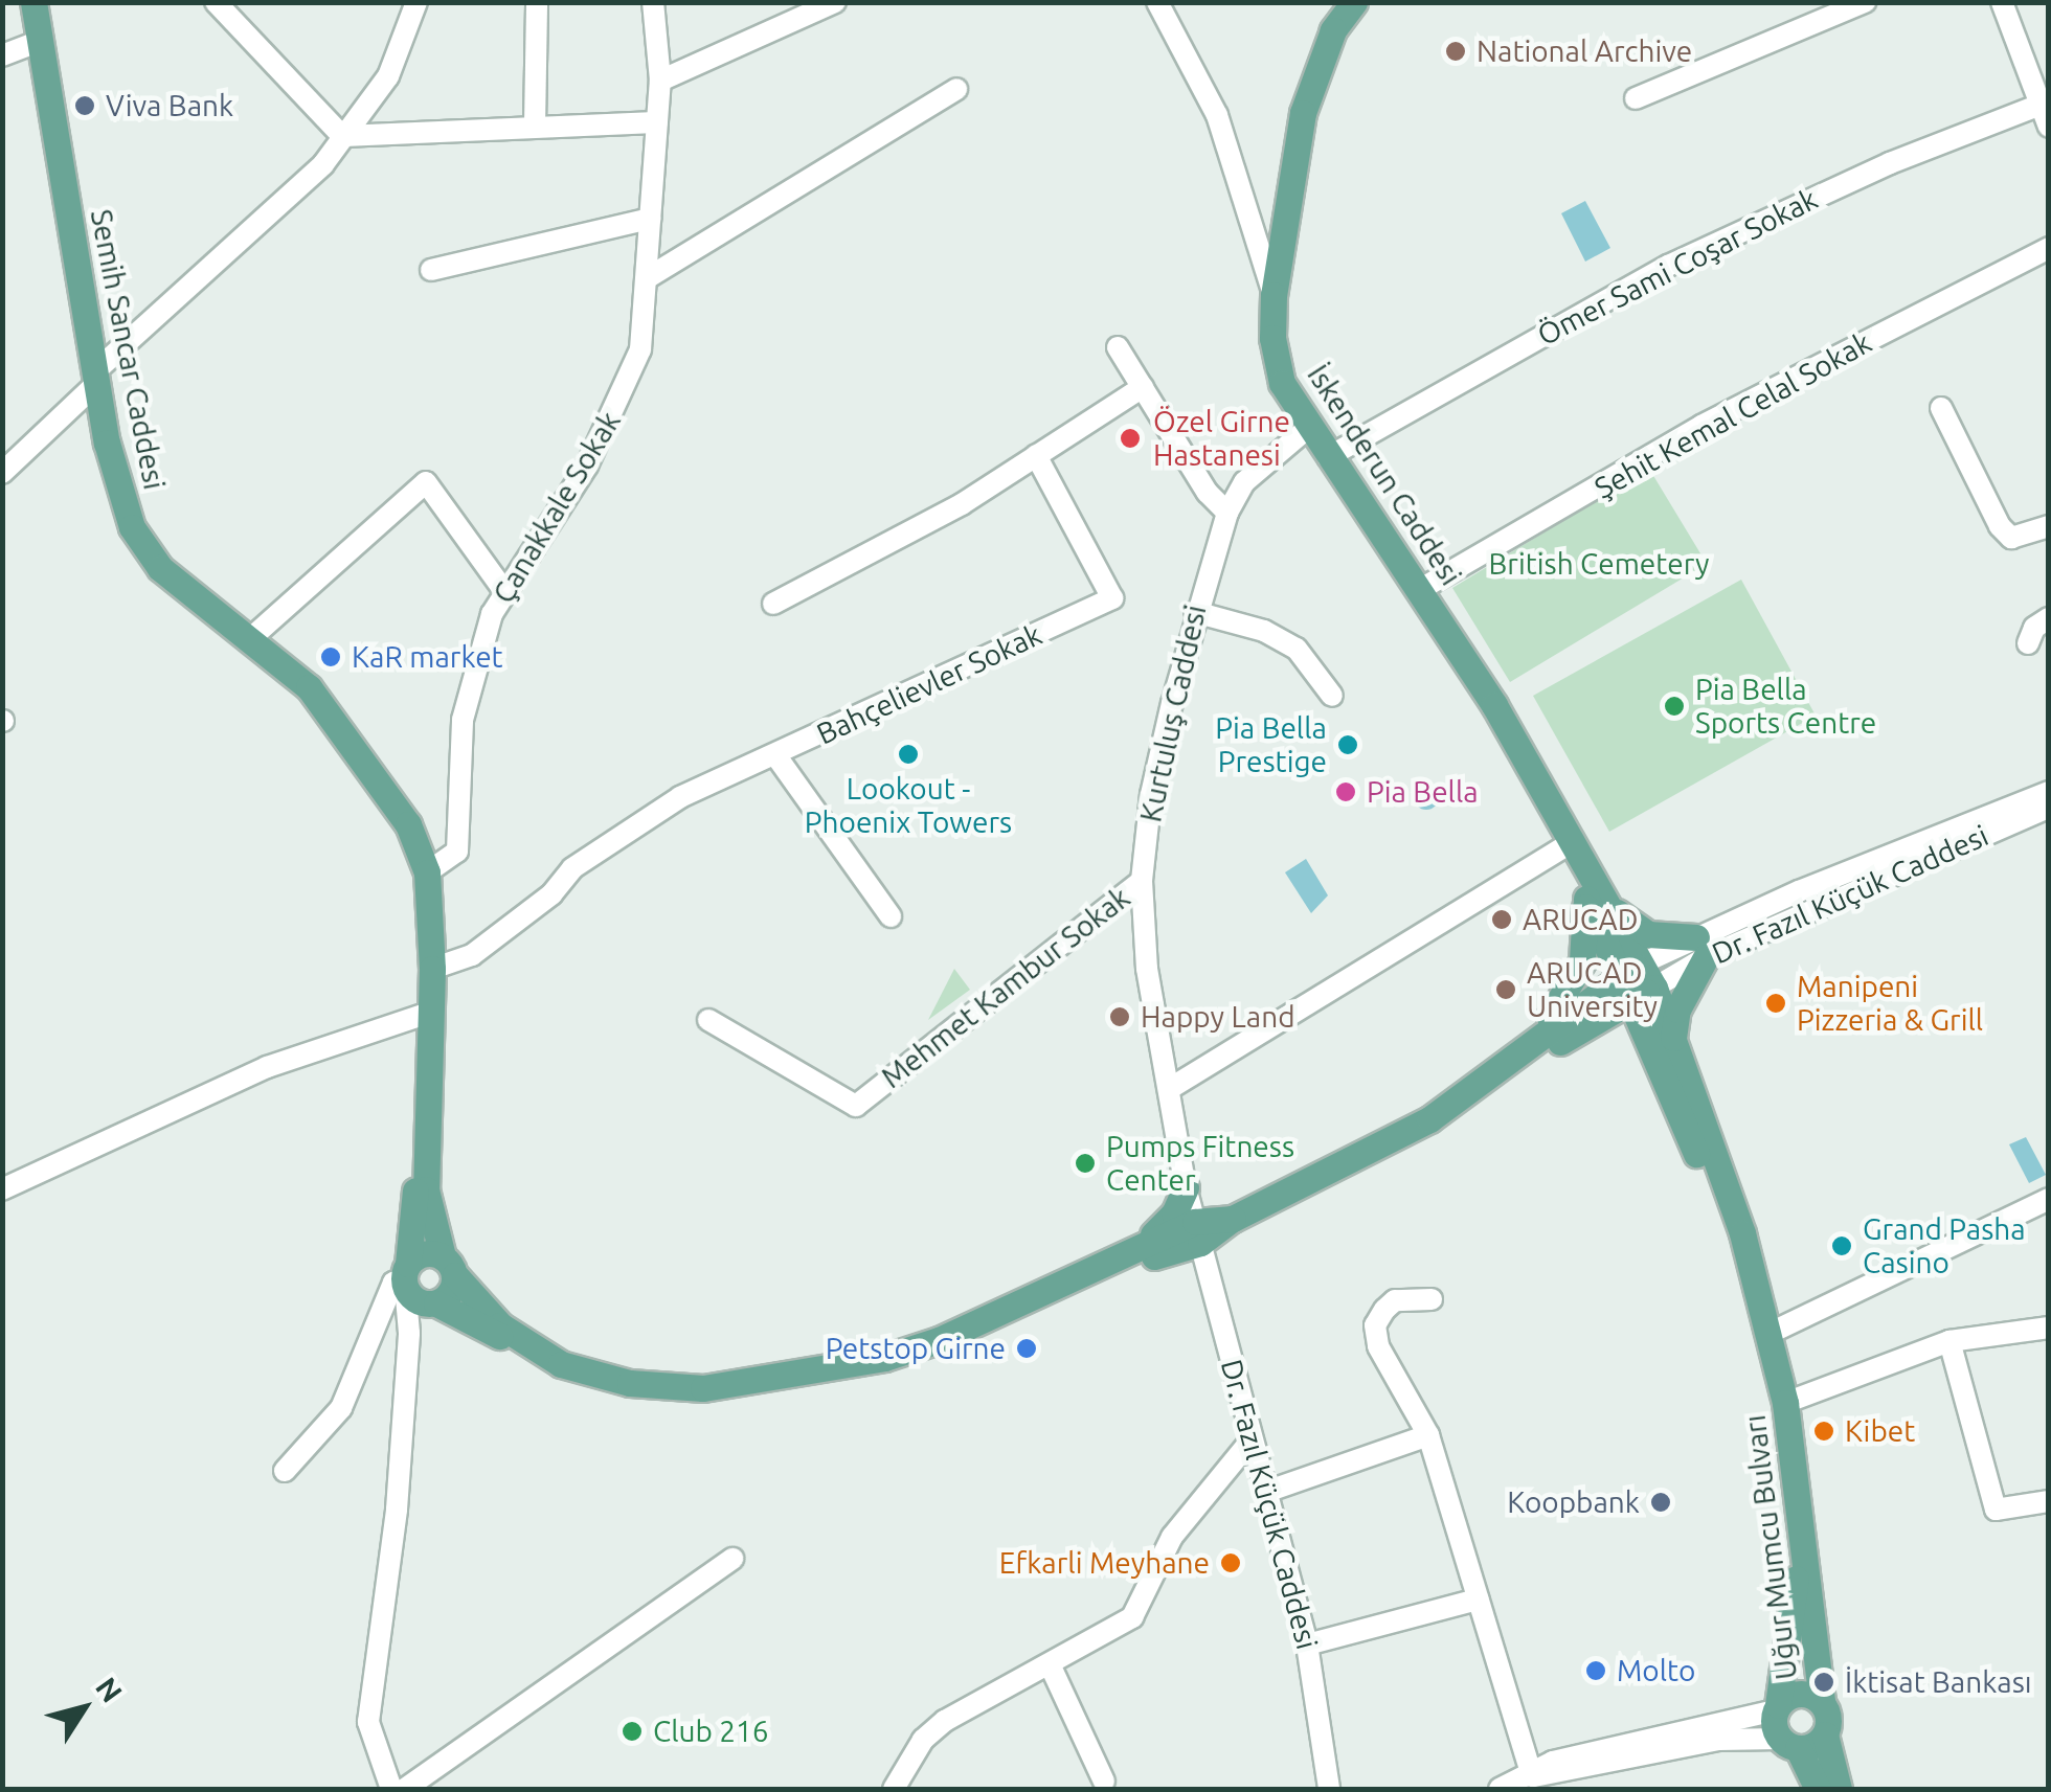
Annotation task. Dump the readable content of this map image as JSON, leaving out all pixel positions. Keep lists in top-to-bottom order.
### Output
{
  "streets": {
    "main road": ["Semih Sancar Caddesi", "İskenderun Caddesi", "Uğur Mumcu Bulvarı"],
    "street": [
      "Ömer Sami Coşar Sokak",
      "Şehit Kemal Celal Sokak",
      "Çanakkale Sokak",
      "Bahçelievler Sokak",
      "Kurtuluş Caddesi",
      "Dr. Fazıl Küçük Caddesi",
      "Mehmet Kambur Sokak"
    ]
  },
  "crossings": [
    ["Ömer Sami Coşar Sokak", "İskenderun Caddesi"],
    ["Semih Sancar Caddesi", "Çanakkale Sokak"],
    ["Semih Sancar Caddesi", "Kurtuluş Caddesi"],
    ["Semih Sancar Caddesi", "Dr. Fazıl Küçük Caddesi"],
    ["Şehit Kemal Celal Sokak", "İskenderun Caddesi"],
    ["İskenderun Caddesi", "Kurtuluş Caddesi"],
    ["Kurtuluş Caddesi", "Dr. Fazıl Küçük Caddesi"],
    ["Kurtuluş Caddesi", "Mehmet Kambur Sokak"]
  ],
  "parks": ["British Cemetery"],
  "places": [
    "National Archive",
    "Viva Bank",
    "Özel Girne Hastanesi",
    "KaR market",
    "Pia Bella Sports Centre",
    "Pia Bella Prestige",
    "Lookout - Phoenix Towers",
    "Pia Bella",
    "ARUCAD",
    "ARUCAD University",
    "Manipeni Pizzeria & Grill",
    "Happy Land",
    "Pumps Fitness Center",
    "Grand Pasha Casino",
    "Petstop Girne",
    "Kibet",
    "Koopbank",
    "Efkarli Meyhane",
    "Molto",
    "İktisat Bankası",
    "Club 216"
  ],
  "north": "top right"
}
